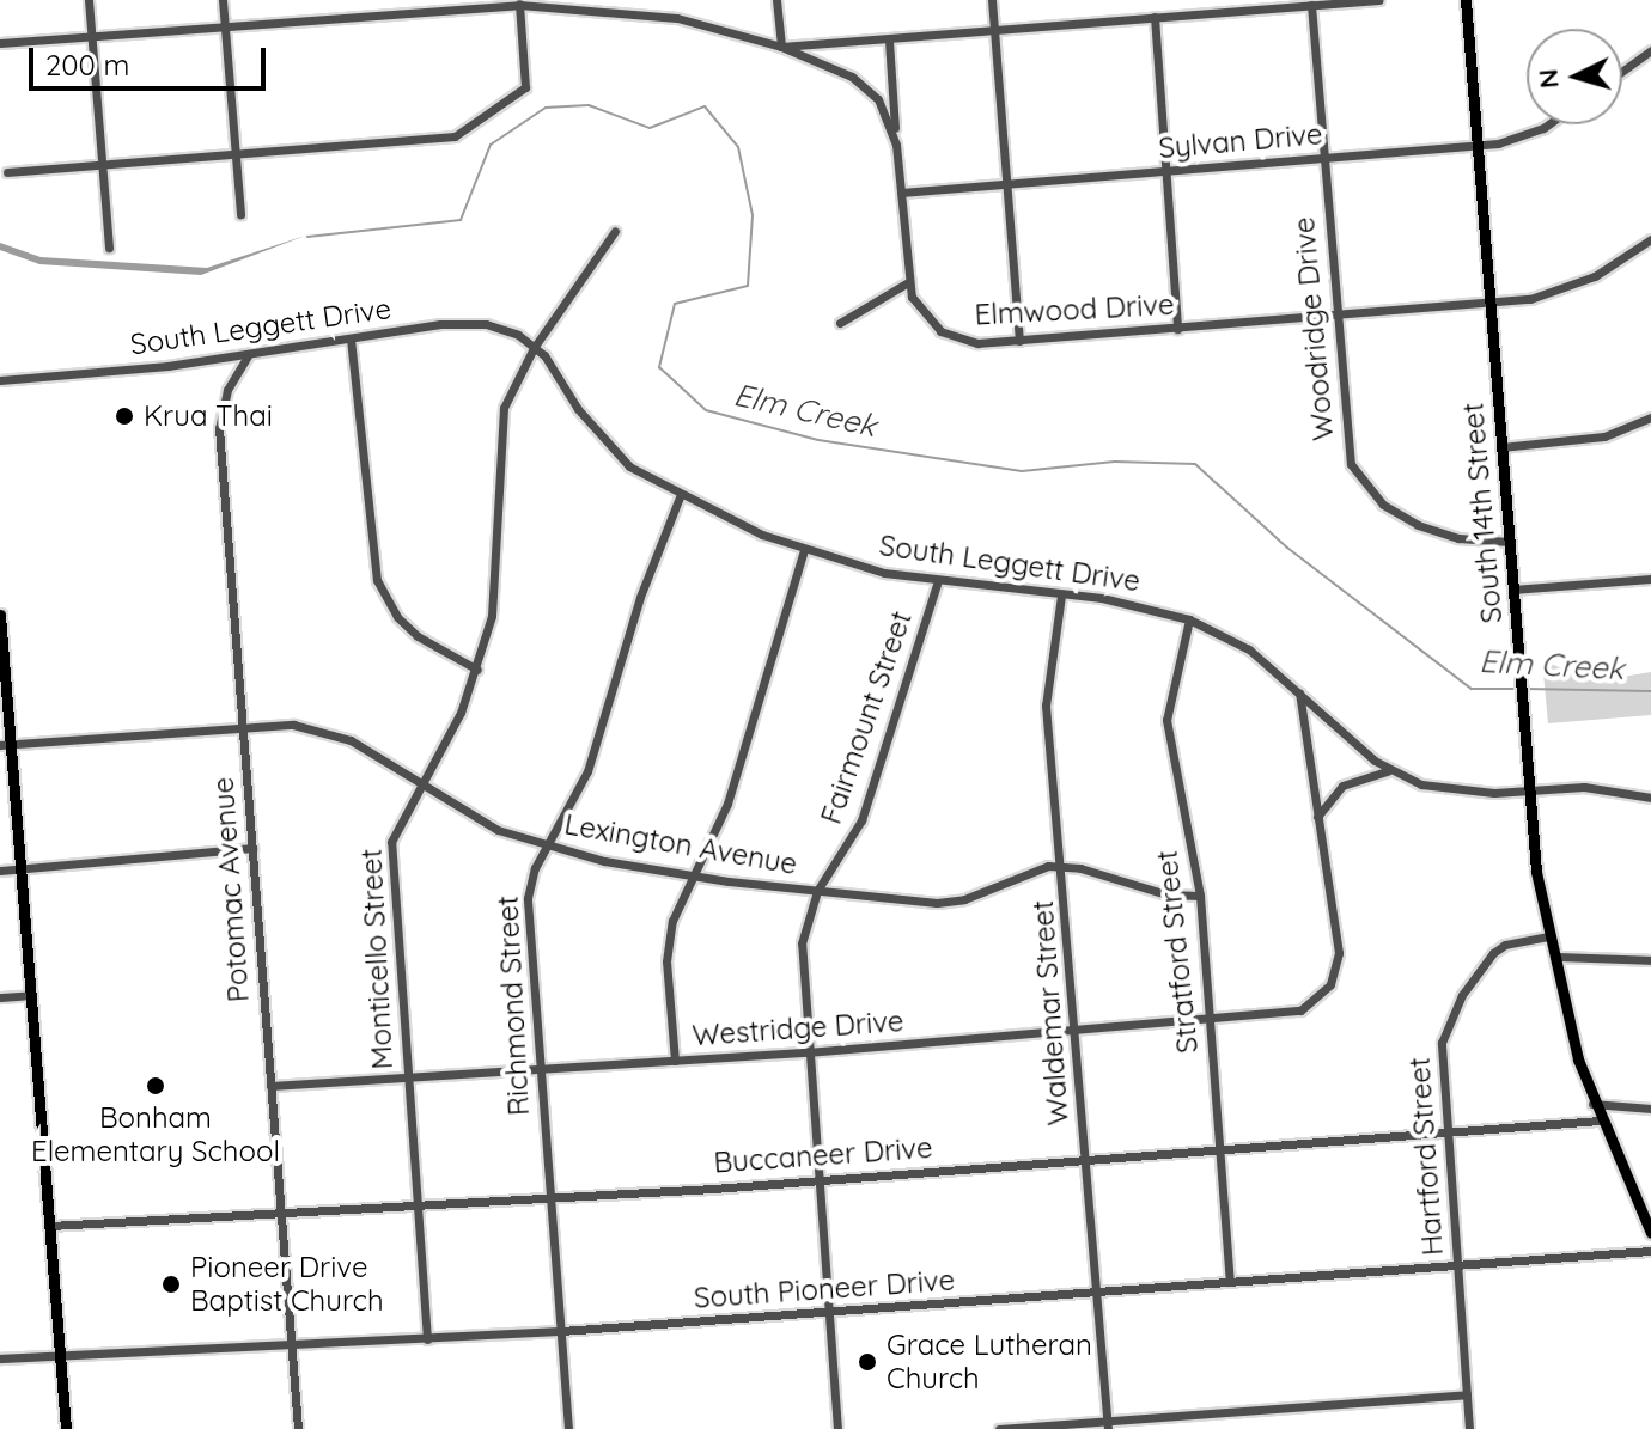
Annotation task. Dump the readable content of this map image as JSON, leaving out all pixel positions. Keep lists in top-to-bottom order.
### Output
{
  "streets": {
    "main road": ["South 14th Street"],
    "street": [
      "Sylvan Drive",
      "Elmwood Drive",
      "South Leggett Drive",
      "Woodridge Drive",
      "Fairmount Street",
      "Lexington Avenue",
      "Potomac Avenue",
      "Stratford Street",
      "Monticello Street",
      "Richmond Street",
      "Waldemar Street",
      "Westridge Drive",
      "Buccaneer Drive",
      "Hartford Street",
      "South Pioneer Drive"
    ]
  },
  "crossings": [
    ["Sylvan Drive", "Elmwood Drive"],
    ["Sylvan Drive", "Woodridge Drive"],
    ["Sylvan Drive", "South 14th Street"],
    ["Elmwood Drive", "Woodridge Drive"],
    ["Elmwood Drive", "South 14th Street"],
    ["South Leggett Drive", "South 14th Street"],
    ["South Leggett Drive", "Fairmount Street"],
    ["South Leggett Drive", "Potomac Avenue"],
    ["South Leggett Drive", "Stratford Street"],
    ["South Leggett Drive", "Monticello Street"],
    ["South Leggett Drive", "Richmond Street"],
    ["South Leggett Drive", "Waldemar Street"],
    ["Woodridge Drive", "South 14th Street"],
    ["South 14th Street", "Buccaneer Drive"],
    ["South 14th Street", "Hartford Street"],
    ["Fairmount Street", "Lexington Avenue"],
    ["Fairmount Street", "Westridge Drive"],
    ["Fairmount Street", "Buccaneer Drive"],
    ["Fairmount Street", "South Pioneer Drive"],
    ["Lexington Avenue", "Potomac Avenue"],
    ["Lexington Avenue", "Stratford Street"],
    ["Lexington Avenue", "Monticello Street"],
    ["Lexington Avenue", "Richmond Street"],
    ["Lexington Avenue", "Waldemar Street"],
    ["Potomac Avenue", "Westridge Drive"],
    ["Potomac Avenue", "Buccaneer Drive"],
    ["Potomac Avenue", "South Pioneer Drive"],
    ["Stratford Street", "Westridge Drive"],
    ["Stratford Street", "Buccaneer Drive"],
    ["Stratford Street", "South Pioneer Drive"],
    ["Monticello Street", "Westridge Drive"],
    ["Monticello Street", "Buccaneer Drive"],
    ["Monticello Street", "South Pioneer Drive"],
    ["Richmond Street", "Westridge Drive"],
    ["Richmond Street", "Buccaneer Drive"],
    ["Richmond Street", "South Pioneer Drive"],
    ["Waldemar Street", "Westridge Drive"],
    ["Waldemar Street", "Buccaneer Drive"],
    ["Waldemar Street", "South Pioneer Drive"],
    ["Buccaneer Drive", "Hartford Street"],
    ["Hartford Street", "South Pioneer Drive"]
  ],
  "water": ["Elm Creek"],
  "places": [
    "Krua Thai",
    "Bonham Elementary School",
    "Pioneer Drive Baptist Church",
    "Grace Lutheran Church"
  ],
  "scale_bar": "200 m",
  "north": "left"
}
